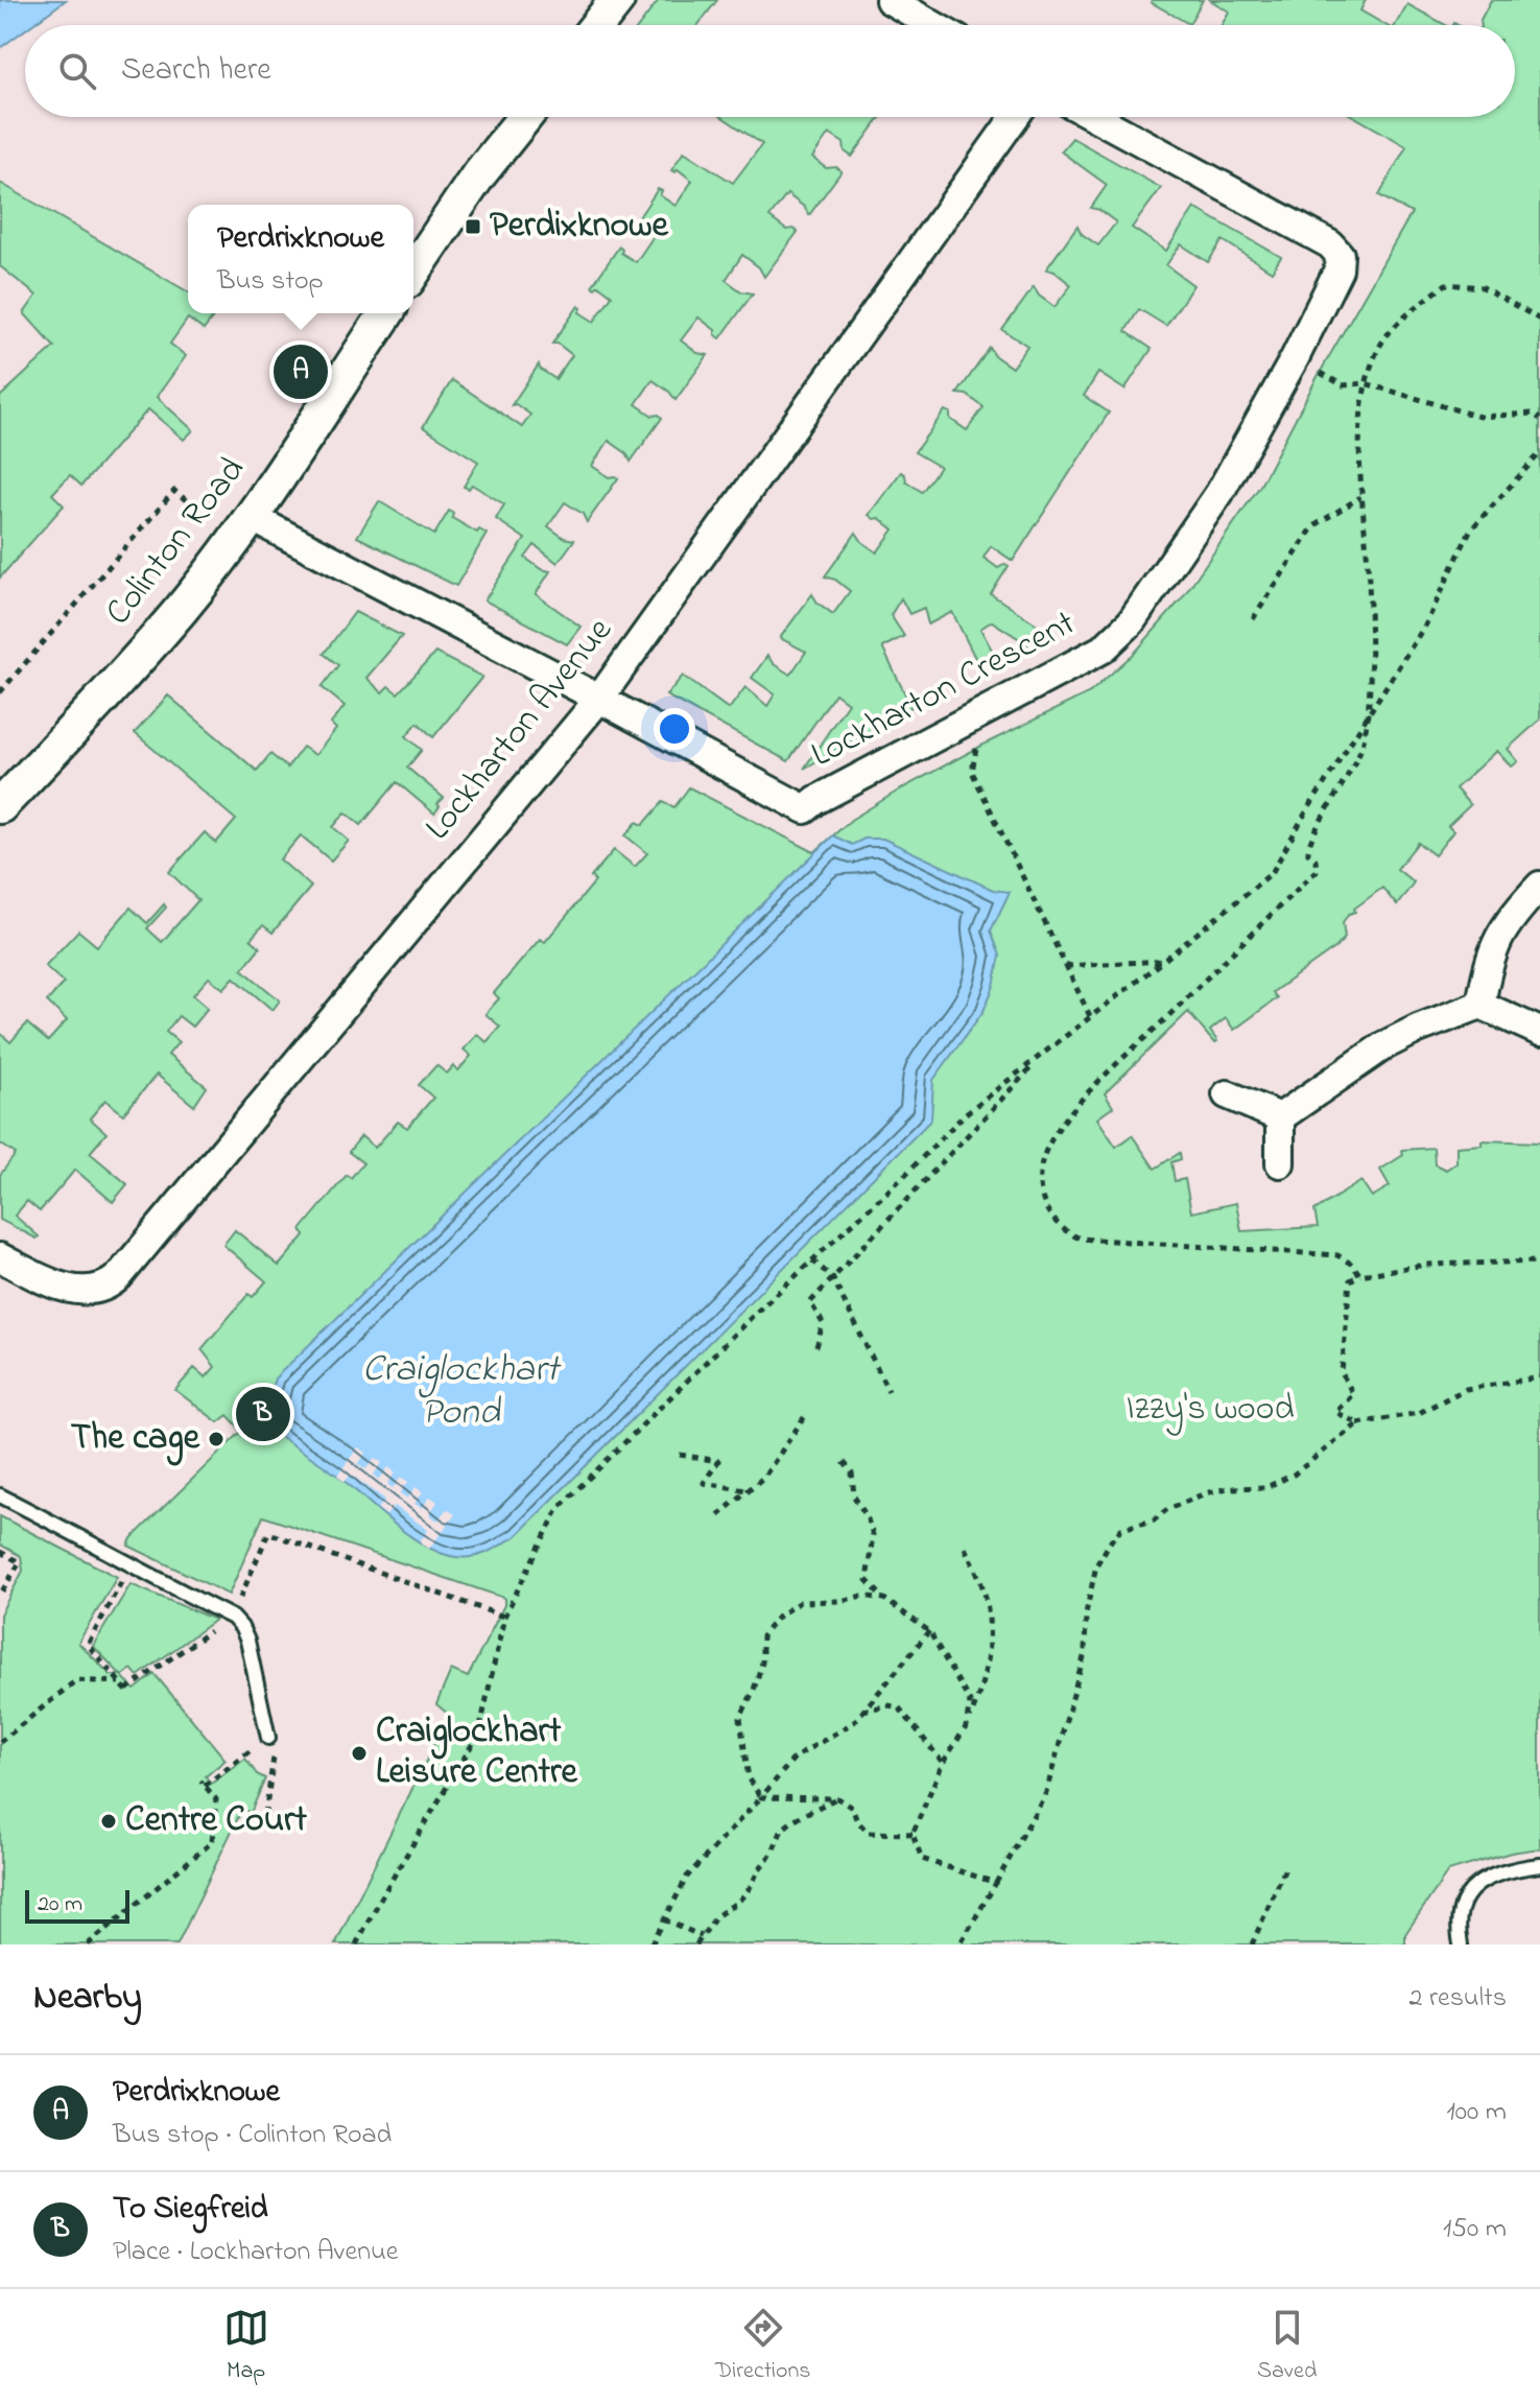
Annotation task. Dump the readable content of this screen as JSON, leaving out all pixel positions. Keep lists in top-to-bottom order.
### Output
{
  "streets": {
    "street": ["Colinton Road", "Lockharton Crescent", "Lockharton Avenue"]
  },
  "crossings": [
    ["Colinton Road", "Lockharton Crescent"],
    ["Lockharton Crescent", "Lockharton Avenue"]
  ],
  "water": ["Craiglockhart Pond"],
  "parks": ["Izzy's wood"],
  "places": {
    "transit": ["Perdixknowe"],
    "other": ["The cage", "Craiglockhart Leisure Centre", "Centre Court"]
  },
  "scale_bar": "20 m",
  "page": {
    "search": "Search here",
    "popup": ["Perdrixknowe", "Bus stop"],
    "pins": ["A", "B"],
    "scale": "20 m",
    "heading": ["Nearby", "2 results"],
    "list": [
      {
        "mark": "A",
        "name": "Perdrixknowe",
        "note": "Bus stop · Colinton Road",
        "value": "100 m"
      },
      {
        "mark": "B",
        "name": "To Siegfreid",
        "note": "Place · Lockharton Avenue",
        "value": "150 m"
      }
    ],
    "nav": ["Map", "Directions", "Saved"]
  }
}
